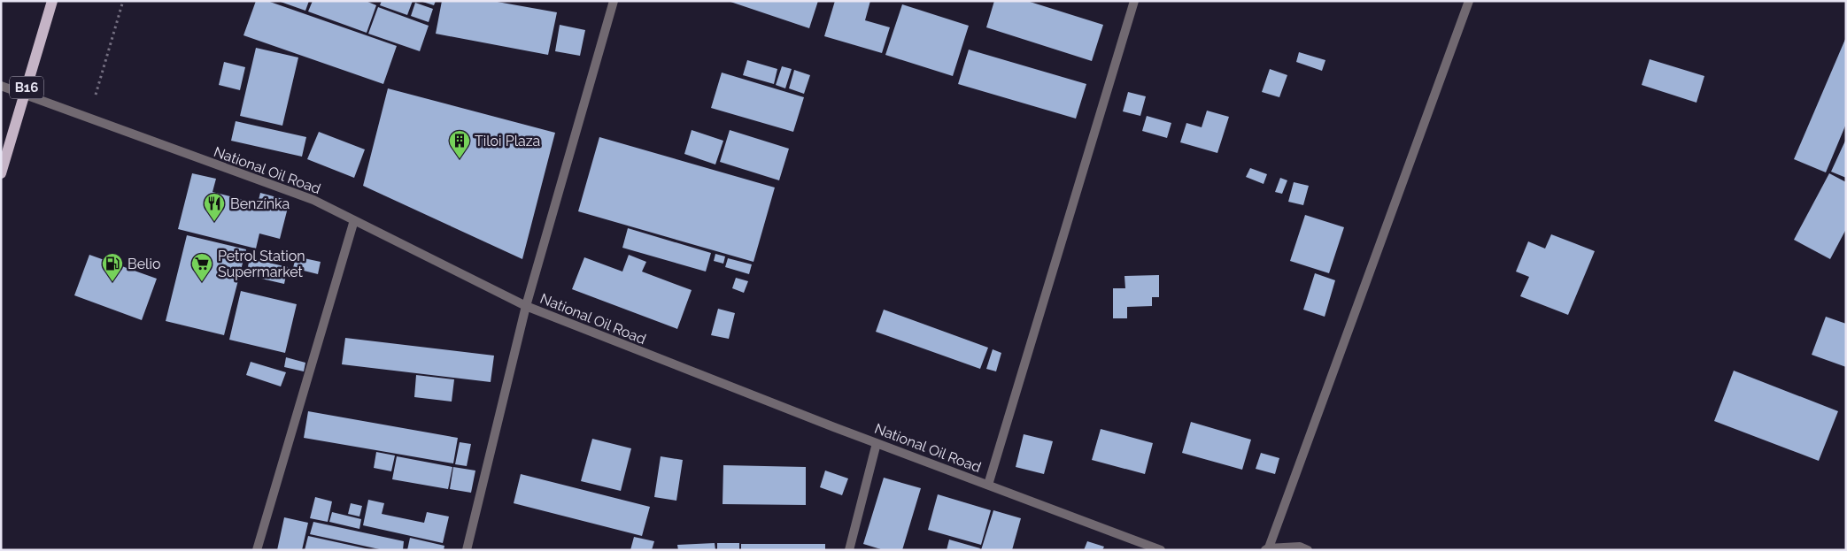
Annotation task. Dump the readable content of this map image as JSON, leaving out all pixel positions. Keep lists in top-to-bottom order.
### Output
{
  "streets": {
    "main road": ["B16"],
    "street": ["National Oil Road"]
  },
  "crossings": [
    ["B16", "National Oil Road"]
  ],
  "places": {
    "building": ["Tiloi Plaza"],
    "restaurant": ["Benzínka"],
    "fuel station": ["Belio"],
    "supermarket": ["Petrol Station Supermarket"]
  }
}
